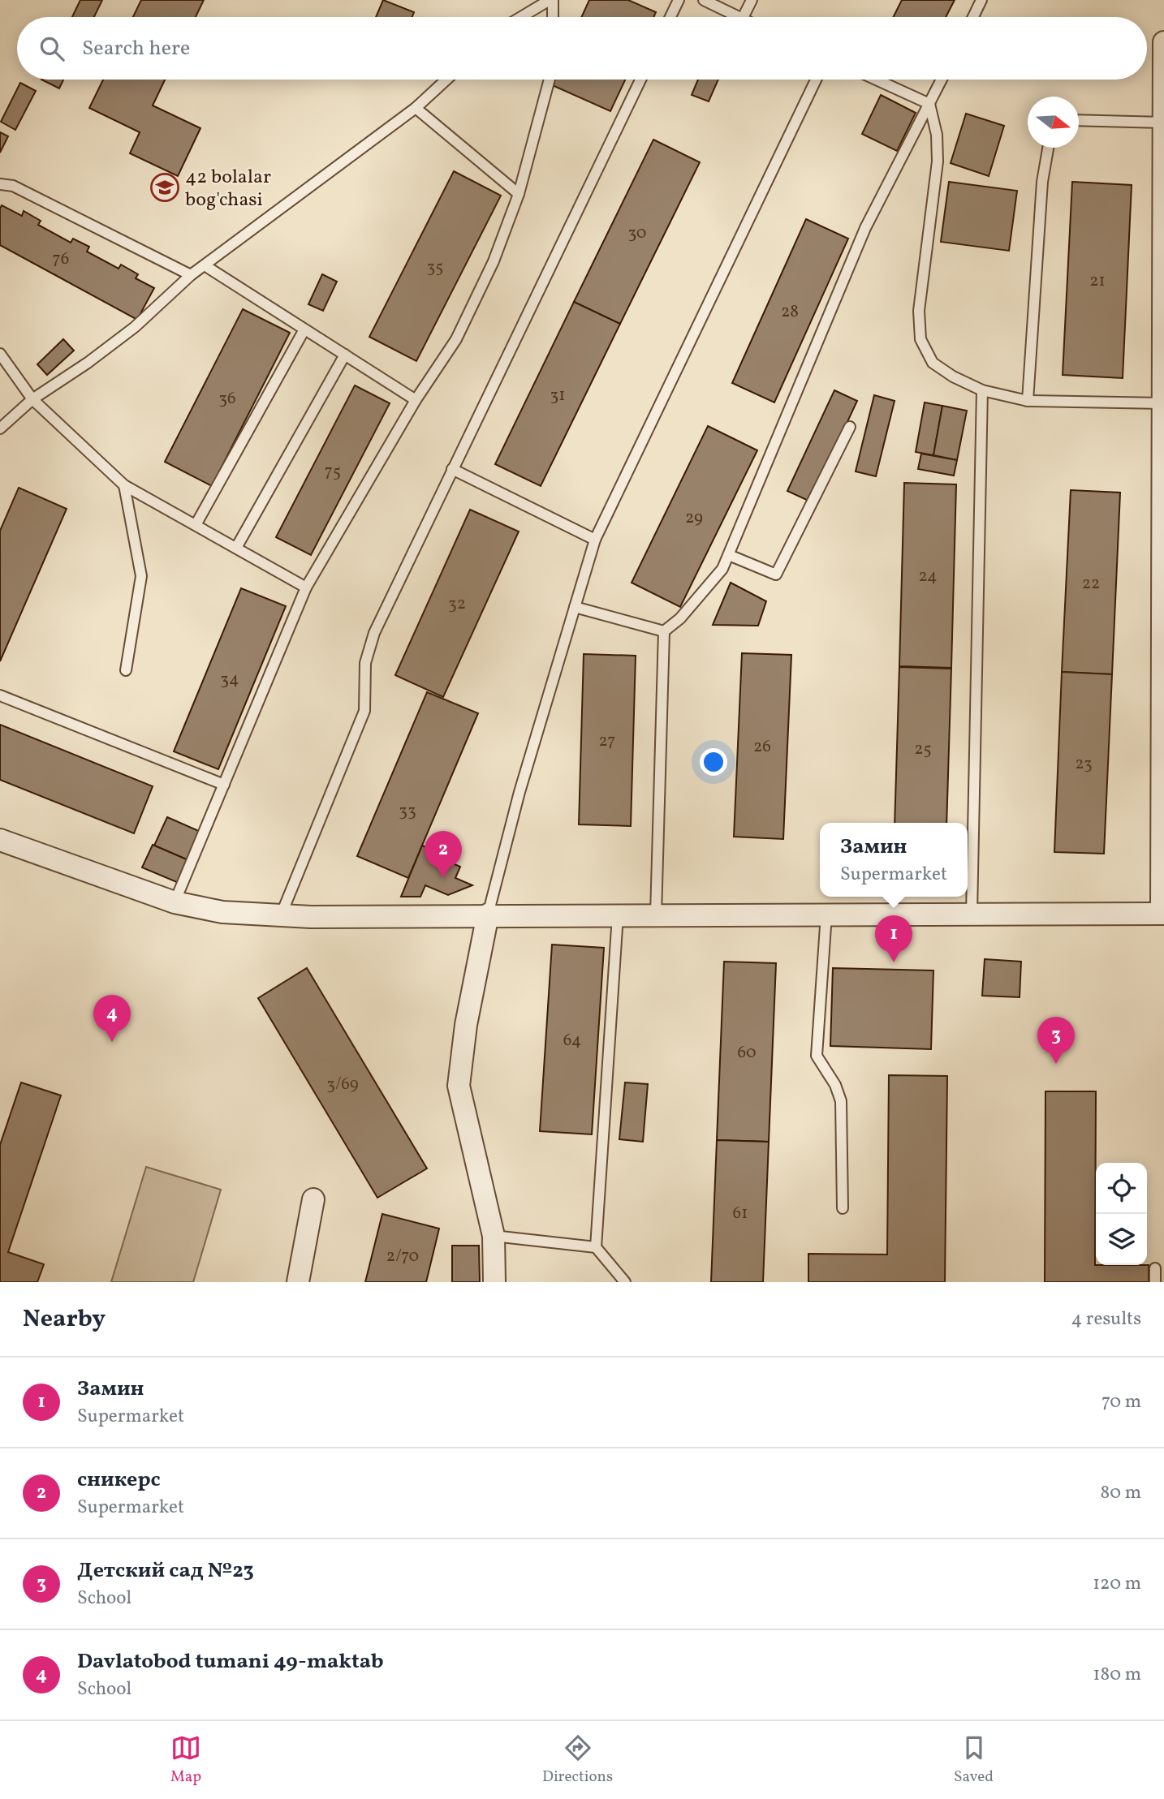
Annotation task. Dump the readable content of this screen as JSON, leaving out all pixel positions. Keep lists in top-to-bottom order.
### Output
{
  "places": {
    "school or university": ["42 bolalar bog'chasi"]
  },
  "house_numbers": [
    "30",
    "76",
    "35",
    "21",
    "28",
    "31",
    "36",
    "75",
    "29",
    "24",
    "22",
    "32",
    "34",
    "27",
    "26",
    "25",
    "23",
    "33",
    "64",
    "60",
    "3/69",
    "61",
    "2/70"
  ],
  "north": "right",
  "page": {
    "search": "Search here",
    "popup": ["Замин", "Supermarket"],
    "pins": [
      "2",
      "1",
      "4",
      "3"
    ],
    "heading": ["Nearby", "4 results"],
    "list": [
      {
        "mark": "1",
        "name": "Замин",
        "note": "Supermarket",
        "value": "70 m"
      },
      {
        "mark": "2",
        "name": "сникерс",
        "note": "Supermarket",
        "value": "80 m"
      },
      {
        "mark": "3",
        "name": "Детский сад №23",
        "note": "School",
        "value": "120 m"
      },
      {
        "mark": "4",
        "name": "Davlatobod tumani 49-maktab",
        "note": "School",
        "value": "180 m"
      }
    ],
    "nav": ["Map", "Directions", "Saved"]
  }
}
